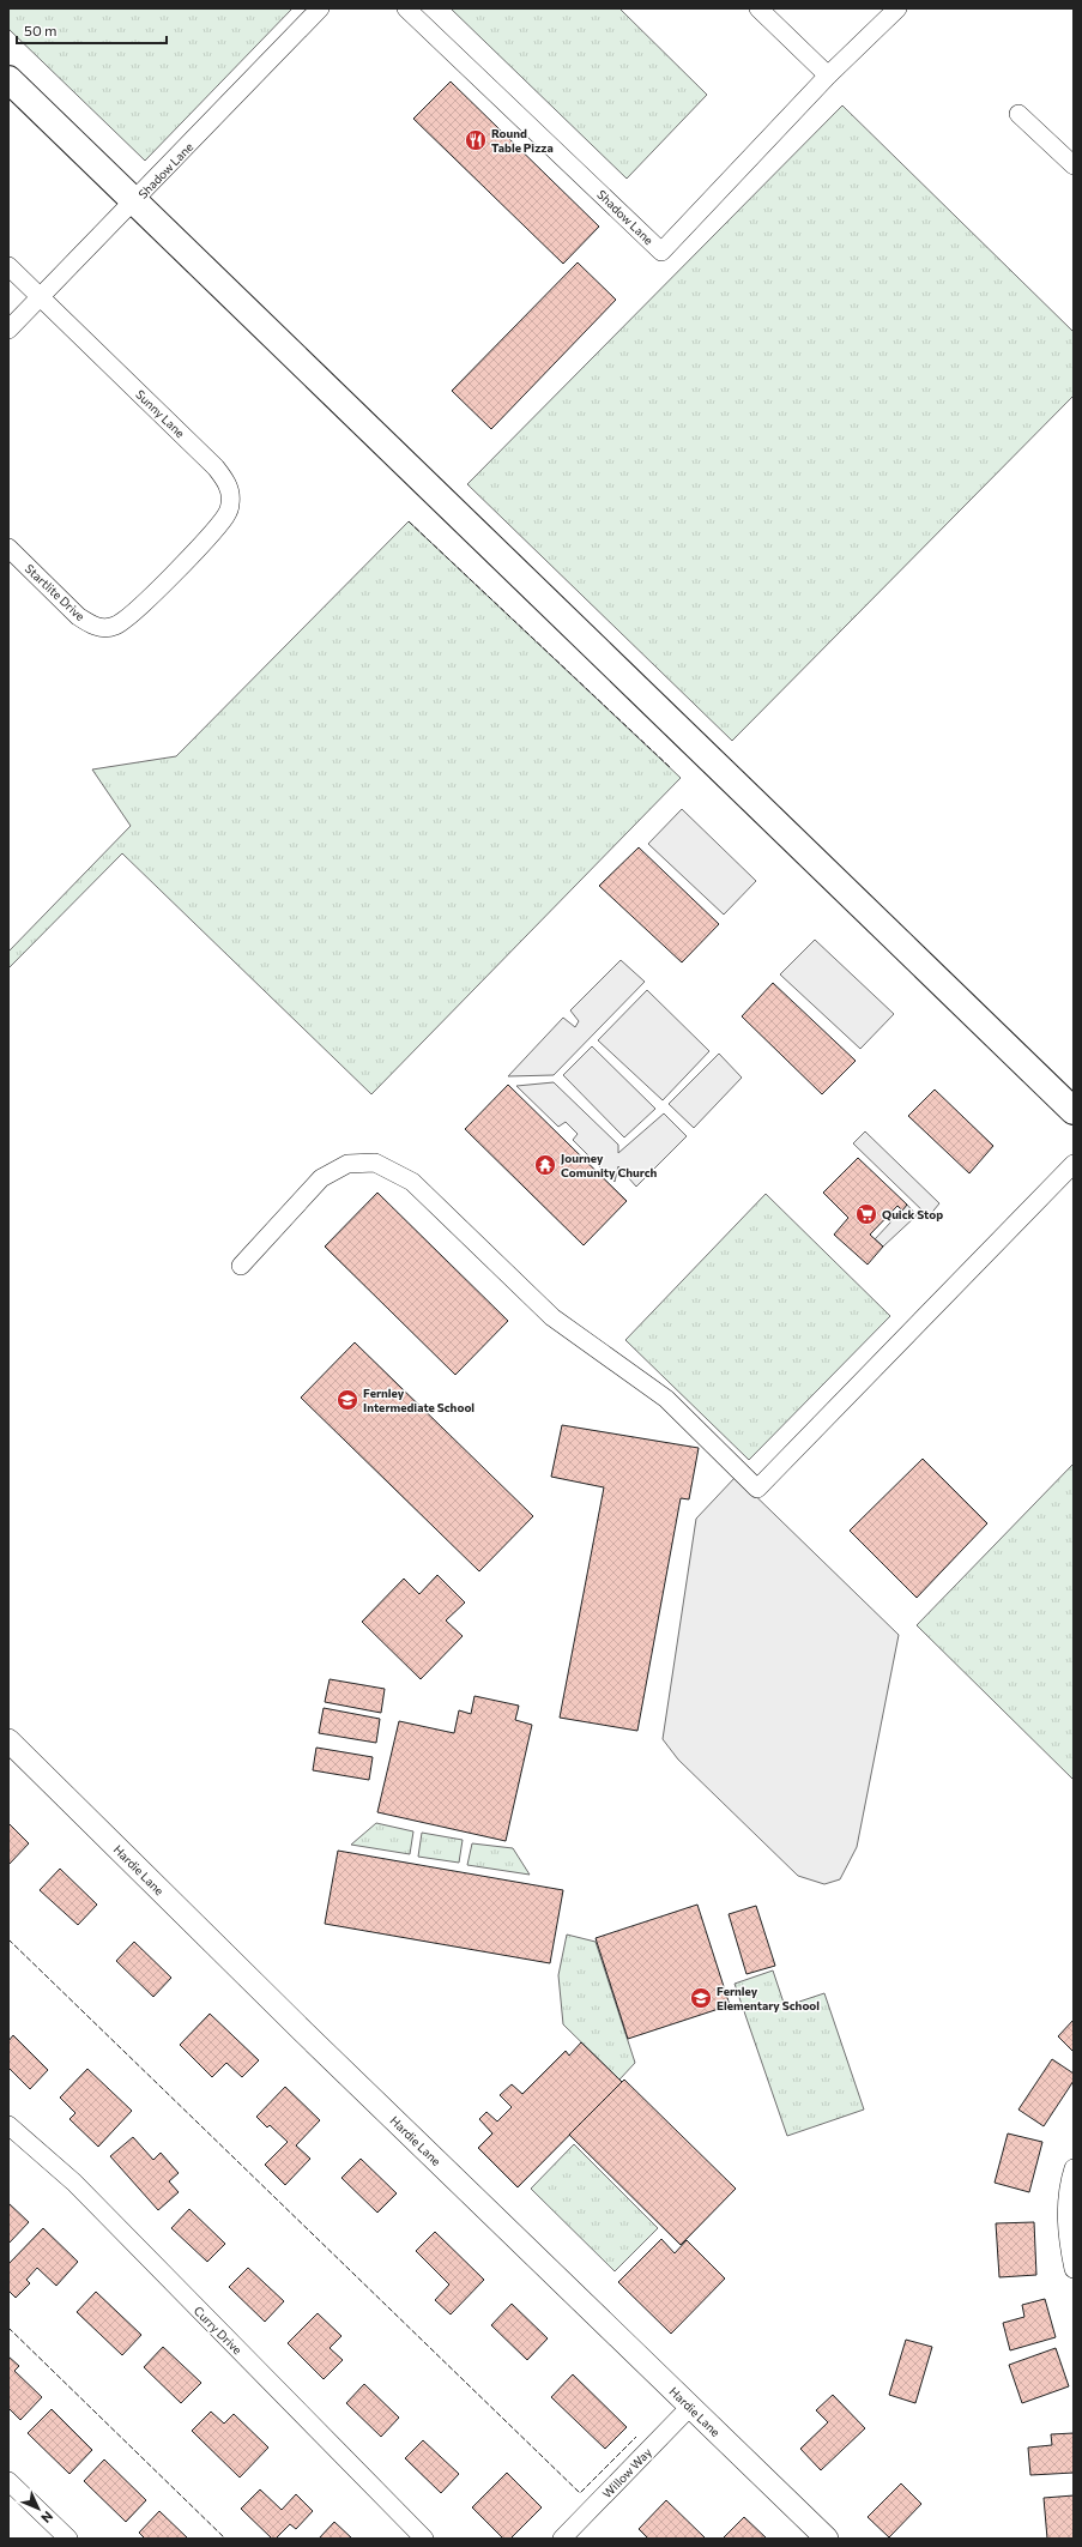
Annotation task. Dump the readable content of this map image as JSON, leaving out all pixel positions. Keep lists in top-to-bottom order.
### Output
{
  "streets": {
    "street": [
      "Shadow Lane",
      "Sunny Lane",
      "Startlite Drive",
      "Hardie Lane",
      "Curry Drive",
      "Willow Way"
    ]
  },
  "crossings": [
    ["Shadow Lane", "Sunny Lane"],
    ["Sunny Lane", "Startlite Drive"],
    ["Hardie Lane", "Willow Way"]
  ],
  "places": {
    "restaurant": ["Round Table Pizza"],
    "temple": ["Journey Comunity Church"],
    "supermarket": ["Quick Stop"],
    "school or university": ["Fernley Intermediate School", "Fernley Elementary School"]
  },
  "scale_bar": "50 m",
  "north": "bottom right"
}
